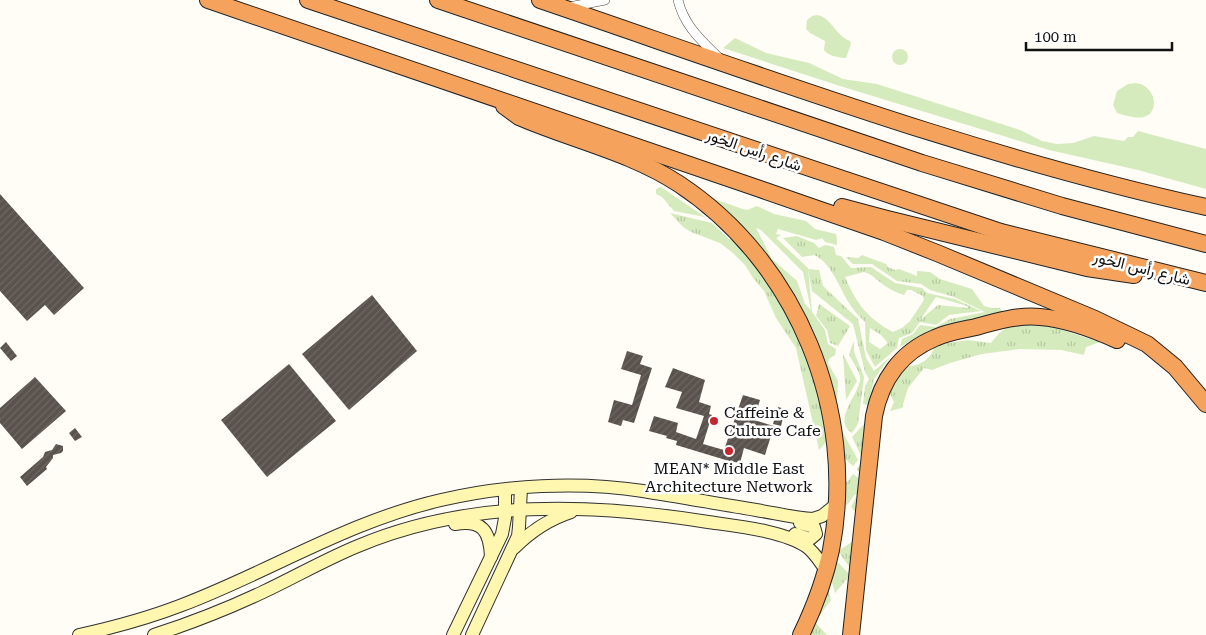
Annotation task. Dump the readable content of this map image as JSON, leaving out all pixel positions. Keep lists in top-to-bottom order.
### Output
{
  "streets": {
    "highway": ["شارع رأس الخور"]
  },
  "places": ["Caffeine & Culture Cafe", "MEAN* Middle East Architecture Network"],
  "scale_bar": "100 m"
}
